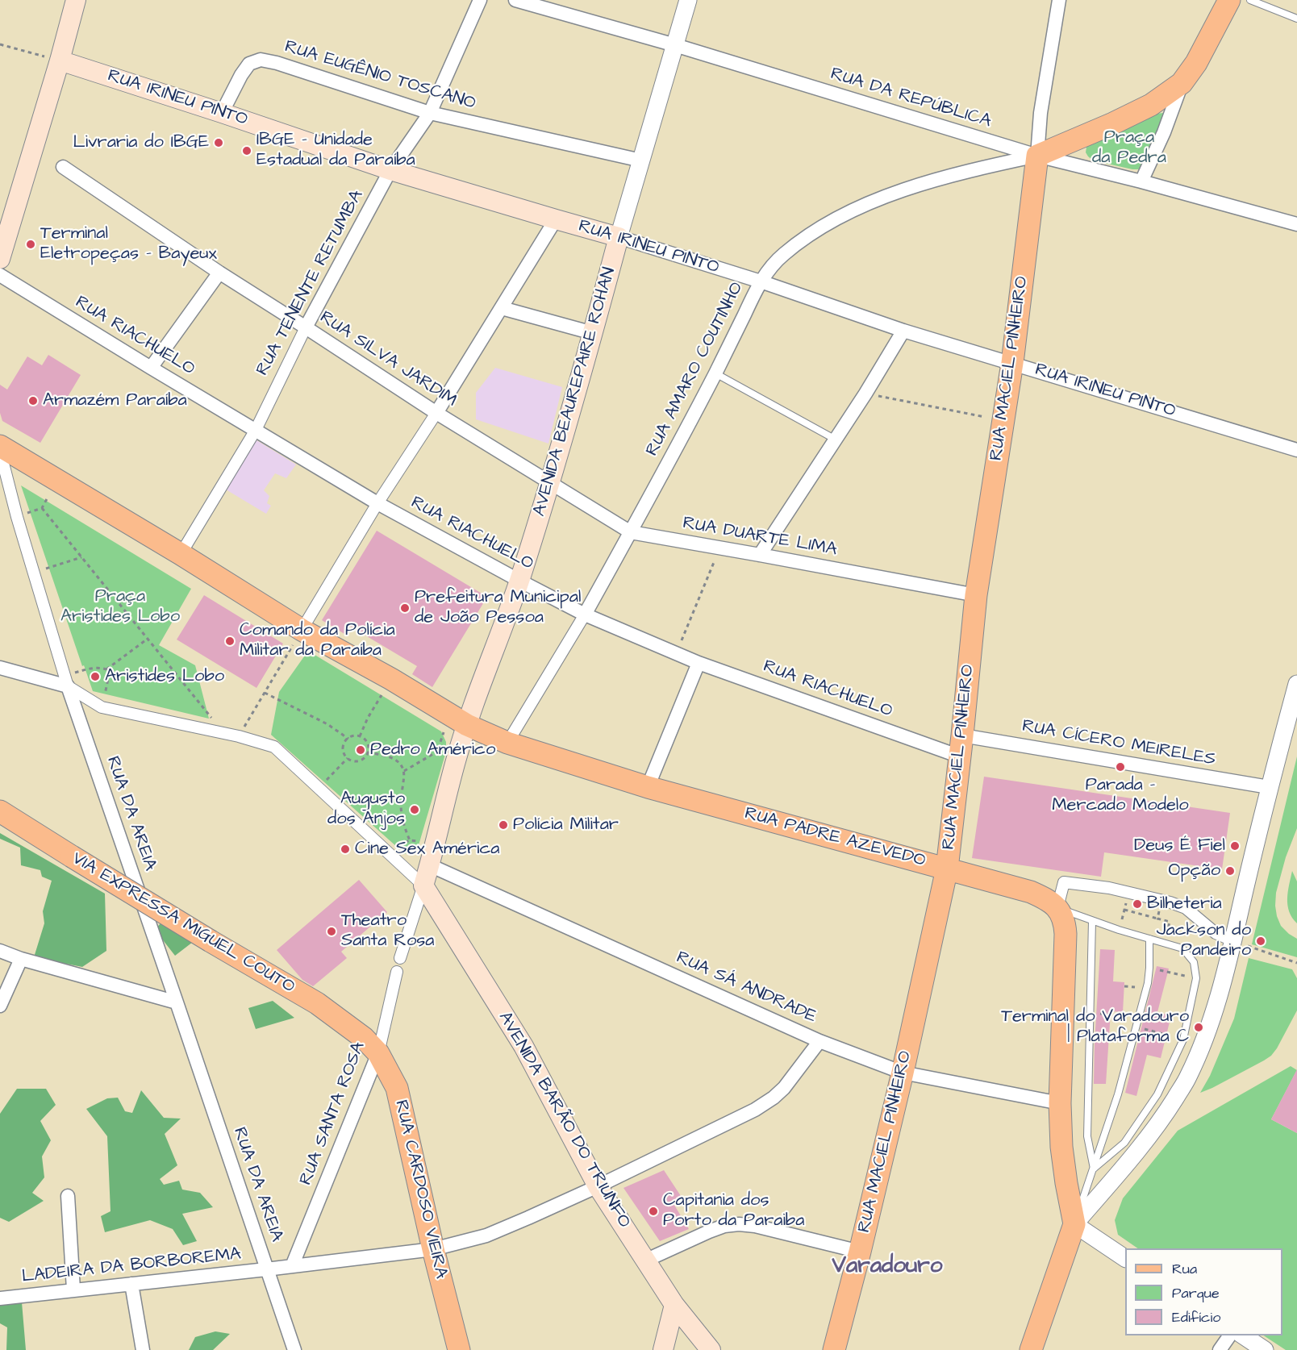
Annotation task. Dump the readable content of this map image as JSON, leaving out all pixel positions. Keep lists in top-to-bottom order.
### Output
{
  "streets": {
    "main road": [
      "RUA IRINEU PINTO",
      "RUA MACIEL PINHEIRO",
      "AVENIDA BEAUREPAIRE ROHAN",
      "RUA PADRE AZEVEDO",
      "VIA EXPRESSA MIGUEL COUTO",
      "AVENIDA BARÃO DO TRIUNFO",
      "RUA CARDOSO VIEIRA"
    ],
    "street": [
      "RUA EUGÊNIO TOSCANO",
      "RUA DA REPÚBLICA",
      "RUA TENENTE RETUMBA",
      "RUA RIACHUELO",
      "RUA SILVA JARDIM",
      "RUA AMARO COUTINHO",
      "RUA DUARTE LIMA",
      "RUA CÍCERO MEIRELES",
      "RUA DA AREIA",
      "RUA SÁ ANDRADE",
      "RUA SANTA ROSA",
      "LADEIRA DA BORBOREMA"
    ]
  },
  "crossings": [
    ["RUA EUGÊNIO TOSCANO", "RUA IRINEU PINTO"],
    ["RUA EUGÊNIO TOSCANO", "RUA TENENTE RETUMBA"],
    ["RUA EUGÊNIO TOSCANO", "AVENIDA BEAUREPAIRE ROHAN"],
    ["RUA IRINEU PINTO", "RUA TENENTE RETUMBA"],
    ["RUA IRINEU PINTO", "RUA MACIEL PINHEIRO"],
    ["RUA IRINEU PINTO", "RUA AMARO COUTINHO"],
    ["RUA IRINEU PINTO", "AVENIDA BEAUREPAIRE ROHAN"],
    ["RUA DA REPÚBLICA", "RUA MACIEL PINHEIRO"],
    ["RUA DA REPÚBLICA", "RUA AMARO COUTINHO"],
    ["RUA DA REPÚBLICA", "AVENIDA BEAUREPAIRE ROHAN"],
    ["RUA TENENTE RETUMBA", "RUA RIACHUELO"],
    ["RUA TENENTE RETUMBA", "RUA SILVA JARDIM"],
    ["RUA RIACHUELO", "RUA MACIEL PINHEIRO"],
    ["RUA RIACHUELO", "RUA AMARO COUTINHO"],
    ["RUA RIACHUELO", "AVENIDA BEAUREPAIRE ROHAN"],
    ["RUA RIACHUELO", "RUA CÍCERO MEIRELES"],
    ["RUA SILVA JARDIM", "AVENIDA BEAUREPAIRE ROHAN"],
    ["RUA SILVA JARDIM", "RUA DUARTE LIMA"],
    ["RUA MACIEL PINHEIRO", "RUA AMARO COUTINHO"],
    ["RUA MACIEL PINHEIRO", "RUA DUARTE LIMA"],
    ["RUA MACIEL PINHEIRO", "RUA CÍCERO MEIRELES"],
    ["RUA MACIEL PINHEIRO", "RUA PADRE AZEVEDO"],
    ["RUA MACIEL PINHEIRO", "RUA SÁ ANDRADE"],
    ["RUA AMARO COUTINHO", "RUA DUARTE LIMA"],
    ["RUA AMARO COUTINHO", "RUA PADRE AZEVEDO"],
    ["AVENIDA BEAUREPAIRE ROHAN", "RUA DUARTE LIMA"],
    ["AVENIDA BEAUREPAIRE ROHAN", "RUA PADRE AZEVEDO"],
    ["AVENIDA BEAUREPAIRE ROHAN", "RUA SÁ ANDRADE"],
    ["AVENIDA BEAUREPAIRE ROHAN", "AVENIDA BARÃO DO TRIUNFO"],
    ["RUA DA AREIA", "LADEIRA DA BORBOREMA"],
    ["VIA EXPRESSA MIGUEL COUTO", "RUA SANTA ROSA"],
    ["VIA EXPRESSA MIGUEL COUTO", "RUA CARDOSO VIEIRA"],
    ["RUA SÁ ANDRADE", "LADEIRA DA BORBOREMA"],
    ["RUA SANTA ROSA", "RUA CARDOSO VIEIRA"],
    ["RUA SANTA ROSA", "LADEIRA DA BORBOREMA"],
    ["AVENIDA BARÃO DO TRIUNFO", "LADEIRA DA BORBOREMA"],
    ["RUA CARDOSO VIEIRA", "LADEIRA DA BORBOREMA"]
  ],
  "districts": ["Varadouro"],
  "parks": ["Praça da Pedra", "Praça Aristides Lobo"],
  "places": [
    "Livraria do IBGE",
    "IBGE - Unidade Estadual da Paraíba",
    "Terminal Eletropeças - Bayeux",
    "Armazém Paraíba",
    "Prefeitura Municipal de João Pessoa",
    "Comando da Polícia Militar da Paraíba",
    "Aristides Lobo",
    "Pedro Américo",
    "Parada - Mercado Modelo",
    "Augusto dos Anjos",
    "Polícia Militar",
    "Deus É Fiel",
    "Cine Sex América",
    "Opção",
    "Bilheteria",
    "Theatro Santa Rosa",
    "Jackson do Pandeiro",
    "Terminal do Varadouro | Plataforma C",
    "Capitania dos Porto da Paraiba"
  ],
  "legend": ["Rua", "Parque", "Edifício"]
}
